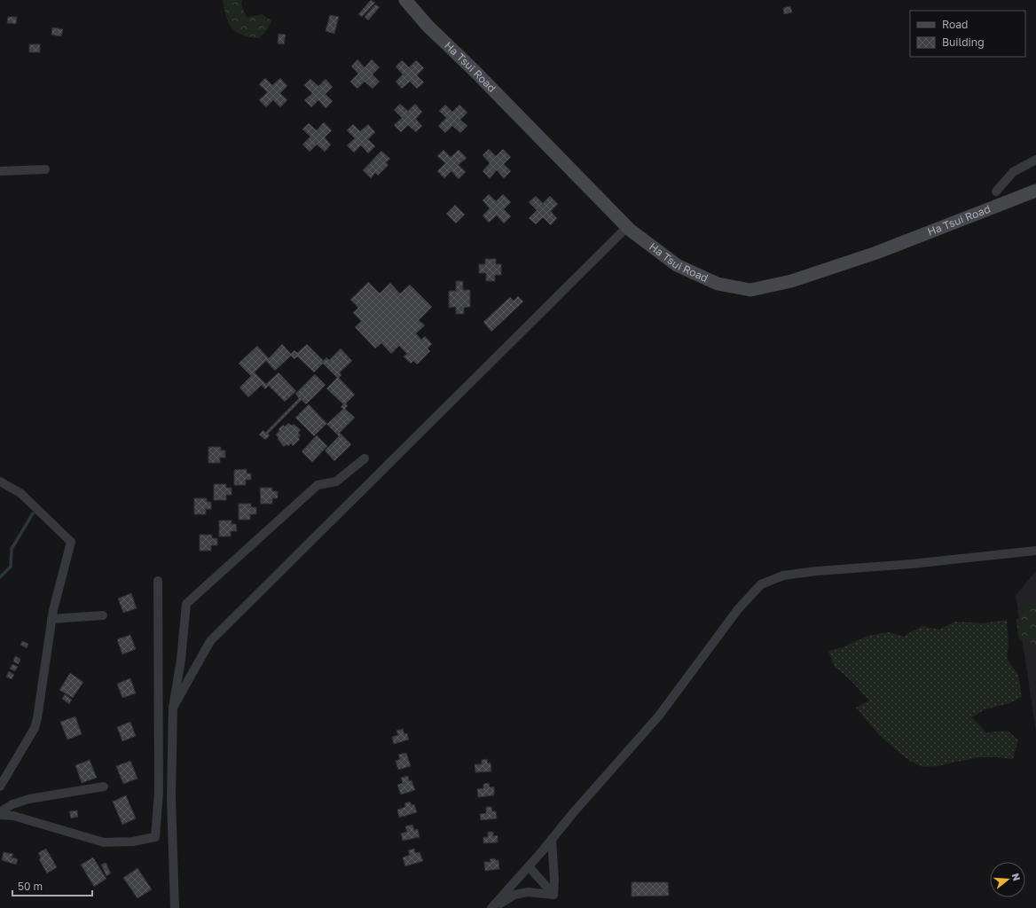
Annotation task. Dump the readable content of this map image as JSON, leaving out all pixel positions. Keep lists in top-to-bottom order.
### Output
{
  "streets": {
    "street": ["Ha Tsui Road"]
  },
  "legend": ["Road", "Building"],
  "scale_bar": "50 m",
  "north": "right"
}
